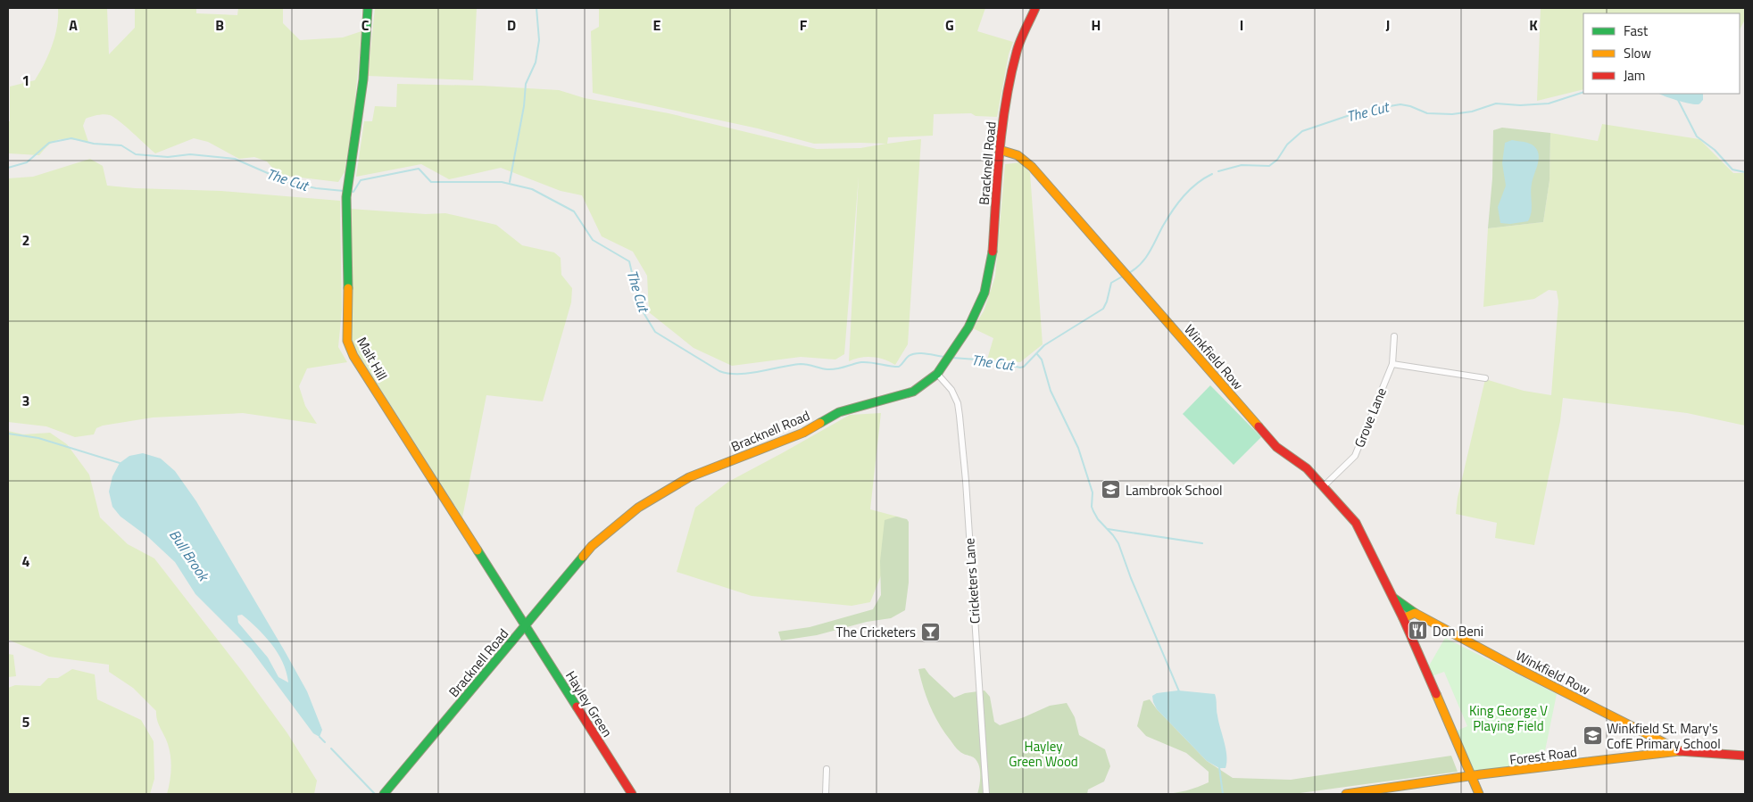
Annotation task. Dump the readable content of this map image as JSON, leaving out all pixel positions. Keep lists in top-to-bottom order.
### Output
{
  "streets": {
    "main road": [
      "Bracknell Road",
      "Winkfield Row",
      "Malt Hill",
      "Hayley Green",
      "Forest Road"
    ],
    "street": ["Grove Lane", "Cricketers Lane"]
  },
  "crossings": [
    ["Bracknell Road", "Winkfield Row"],
    ["Bracknell Road", "Malt Hill"],
    ["Bracknell Road", "Cricketers Lane"],
    ["Bracknell Road", "Hayley Green"],
    ["Winkfield Row", "Grove Lane"],
    ["Winkfield Row", "Forest Road"],
    ["Malt Hill", "Hayley Green"]
  ],
  "water": ["The Cut", "Bull Brook"],
  "parks": ["King George V Playing Field", "Hayley Green Wood"],
  "places": {
    "school or university": ["Lambrook School", "Winkfield St. Mary's CofE Primary School"],
    "restaurant": ["Don Beni"],
    "bar": ["The Cricketers"]
  },
  "legend": ["Fast", "Slow", "Jam"],
  "grid": {
    "columns": [
      "A",
      "B",
      "C",
      "D",
      "E",
      "F",
      "G",
      "H",
      "I",
      "J",
      "K"
    ],
    "rows": [
      "1",
      "2",
      "3",
      "4",
      "5"
    ]
  }
}
